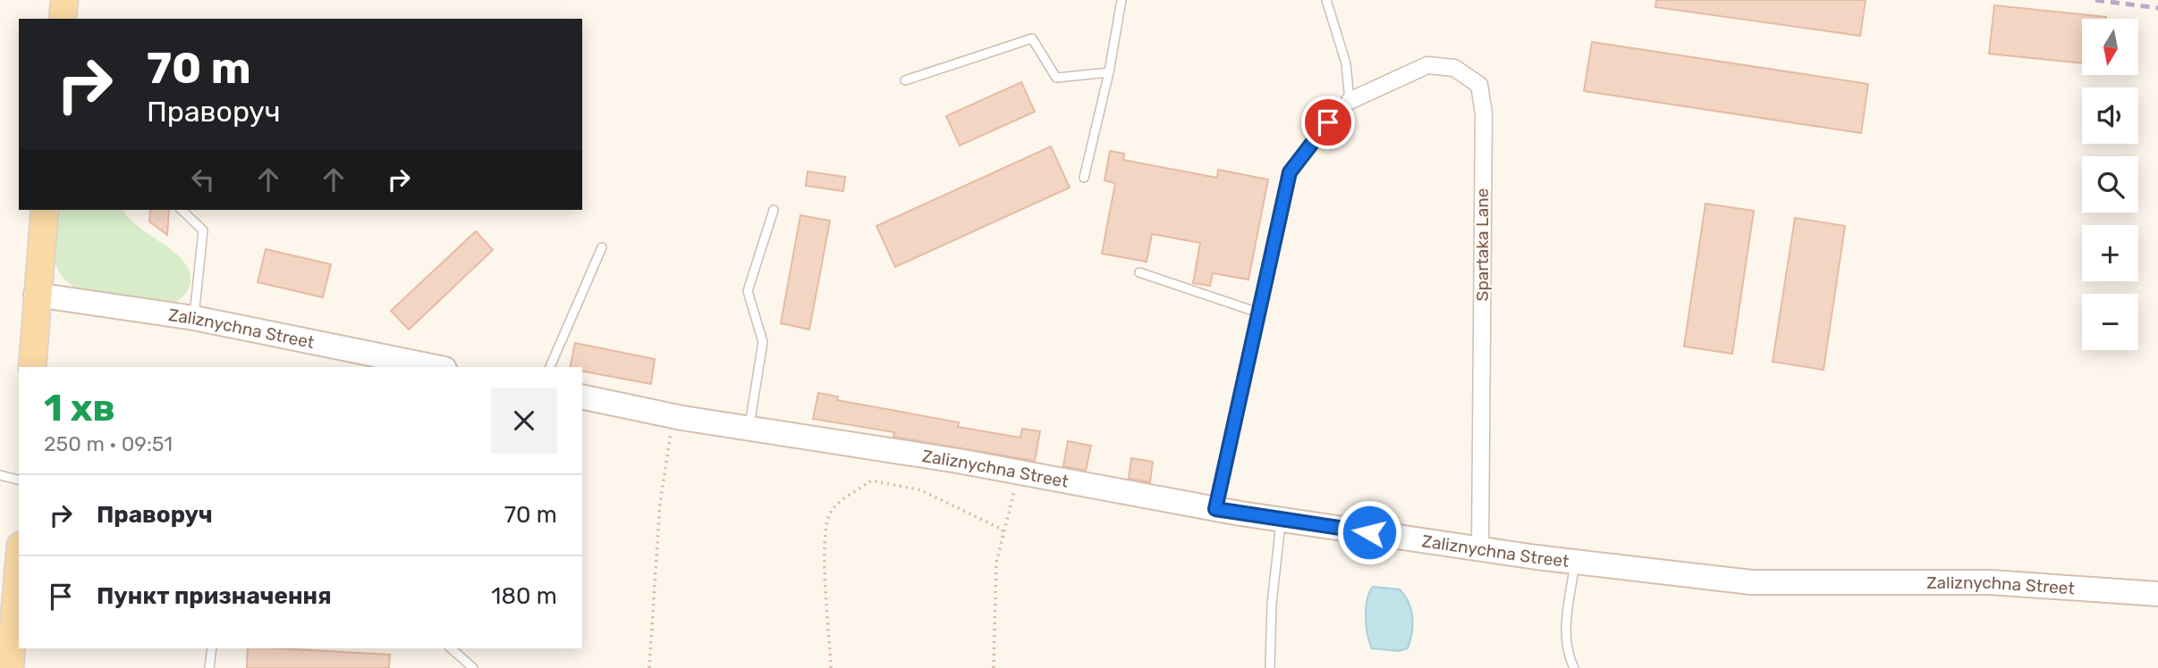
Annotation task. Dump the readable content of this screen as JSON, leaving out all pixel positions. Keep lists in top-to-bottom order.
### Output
{
  "streets": {
    "street": ["Spartaka Lane", "Zaliznychna Street"]
  },
  "crossings": [
    ["Spartaka Lane", "Zaliznychna Street"]
  ],
  "north": "bottom",
  "page": {
    "map_buttons": ["+", "−"],
    "turn": ["70 m", "Праворуч"],
    "heading": ["1 хв", "250 m · 09:51"],
    "list": [
      {
        "name": "Праворуч",
        "value": "70 m"
      },
      {
        "name": "Пункт призначення",
        "value": "180 m"
      }
    ]
  }
}
